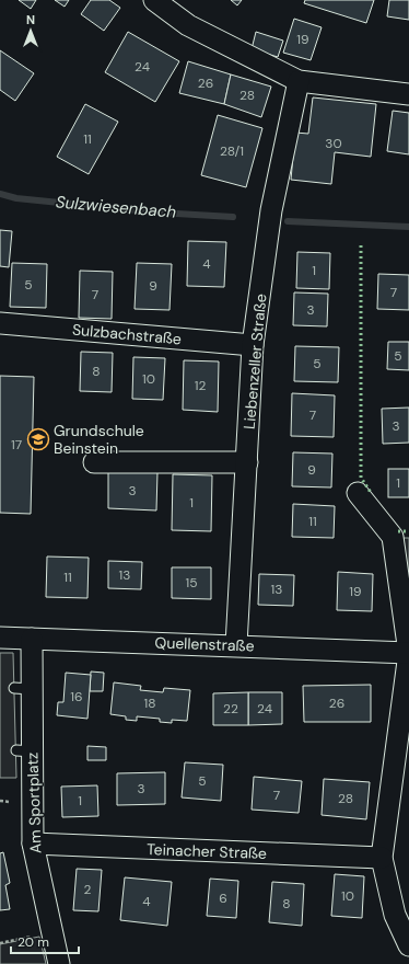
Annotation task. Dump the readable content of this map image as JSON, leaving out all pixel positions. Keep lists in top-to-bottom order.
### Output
{
  "streets": {
    "street": [
      "Sulzbachstraße",
      "Liebenzeller Straße",
      "Quellenstraße",
      "Am Sportplatz",
      "Teinacher Straße"
    ]
  },
  "crossings": [
    ["Sulzbachstraße", "Liebenzeller Straße"],
    ["Liebenzeller Straße", "Quellenstraße"],
    ["Quellenstraße", "Am Sportplatz"],
    ["Am Sportplatz", "Teinacher Straße"]
  ],
  "water": ["Sulzwiesenbach"],
  "places": {
    "school or university": ["Grundschule Beinstein"]
  },
  "house_numbers": [
    "19",
    "24",
    "26",
    "28",
    "11",
    "30",
    "28/1",
    "4",
    "1",
    "5",
    "9",
    "7",
    "7",
    "3",
    "5",
    "5",
    "8",
    "10",
    "12",
    "7",
    "3",
    "17",
    "9",
    "1",
    "3",
    "1",
    "11",
    "13",
    "11",
    "15",
    "13",
    "19",
    "16",
    "18",
    "26",
    "22",
    "24",
    "5",
    "3",
    "7",
    "28",
    "1",
    "2",
    "10",
    "6",
    "4",
    "8"
  ],
  "scale_bar": "20 m",
  "north": "top"
}
